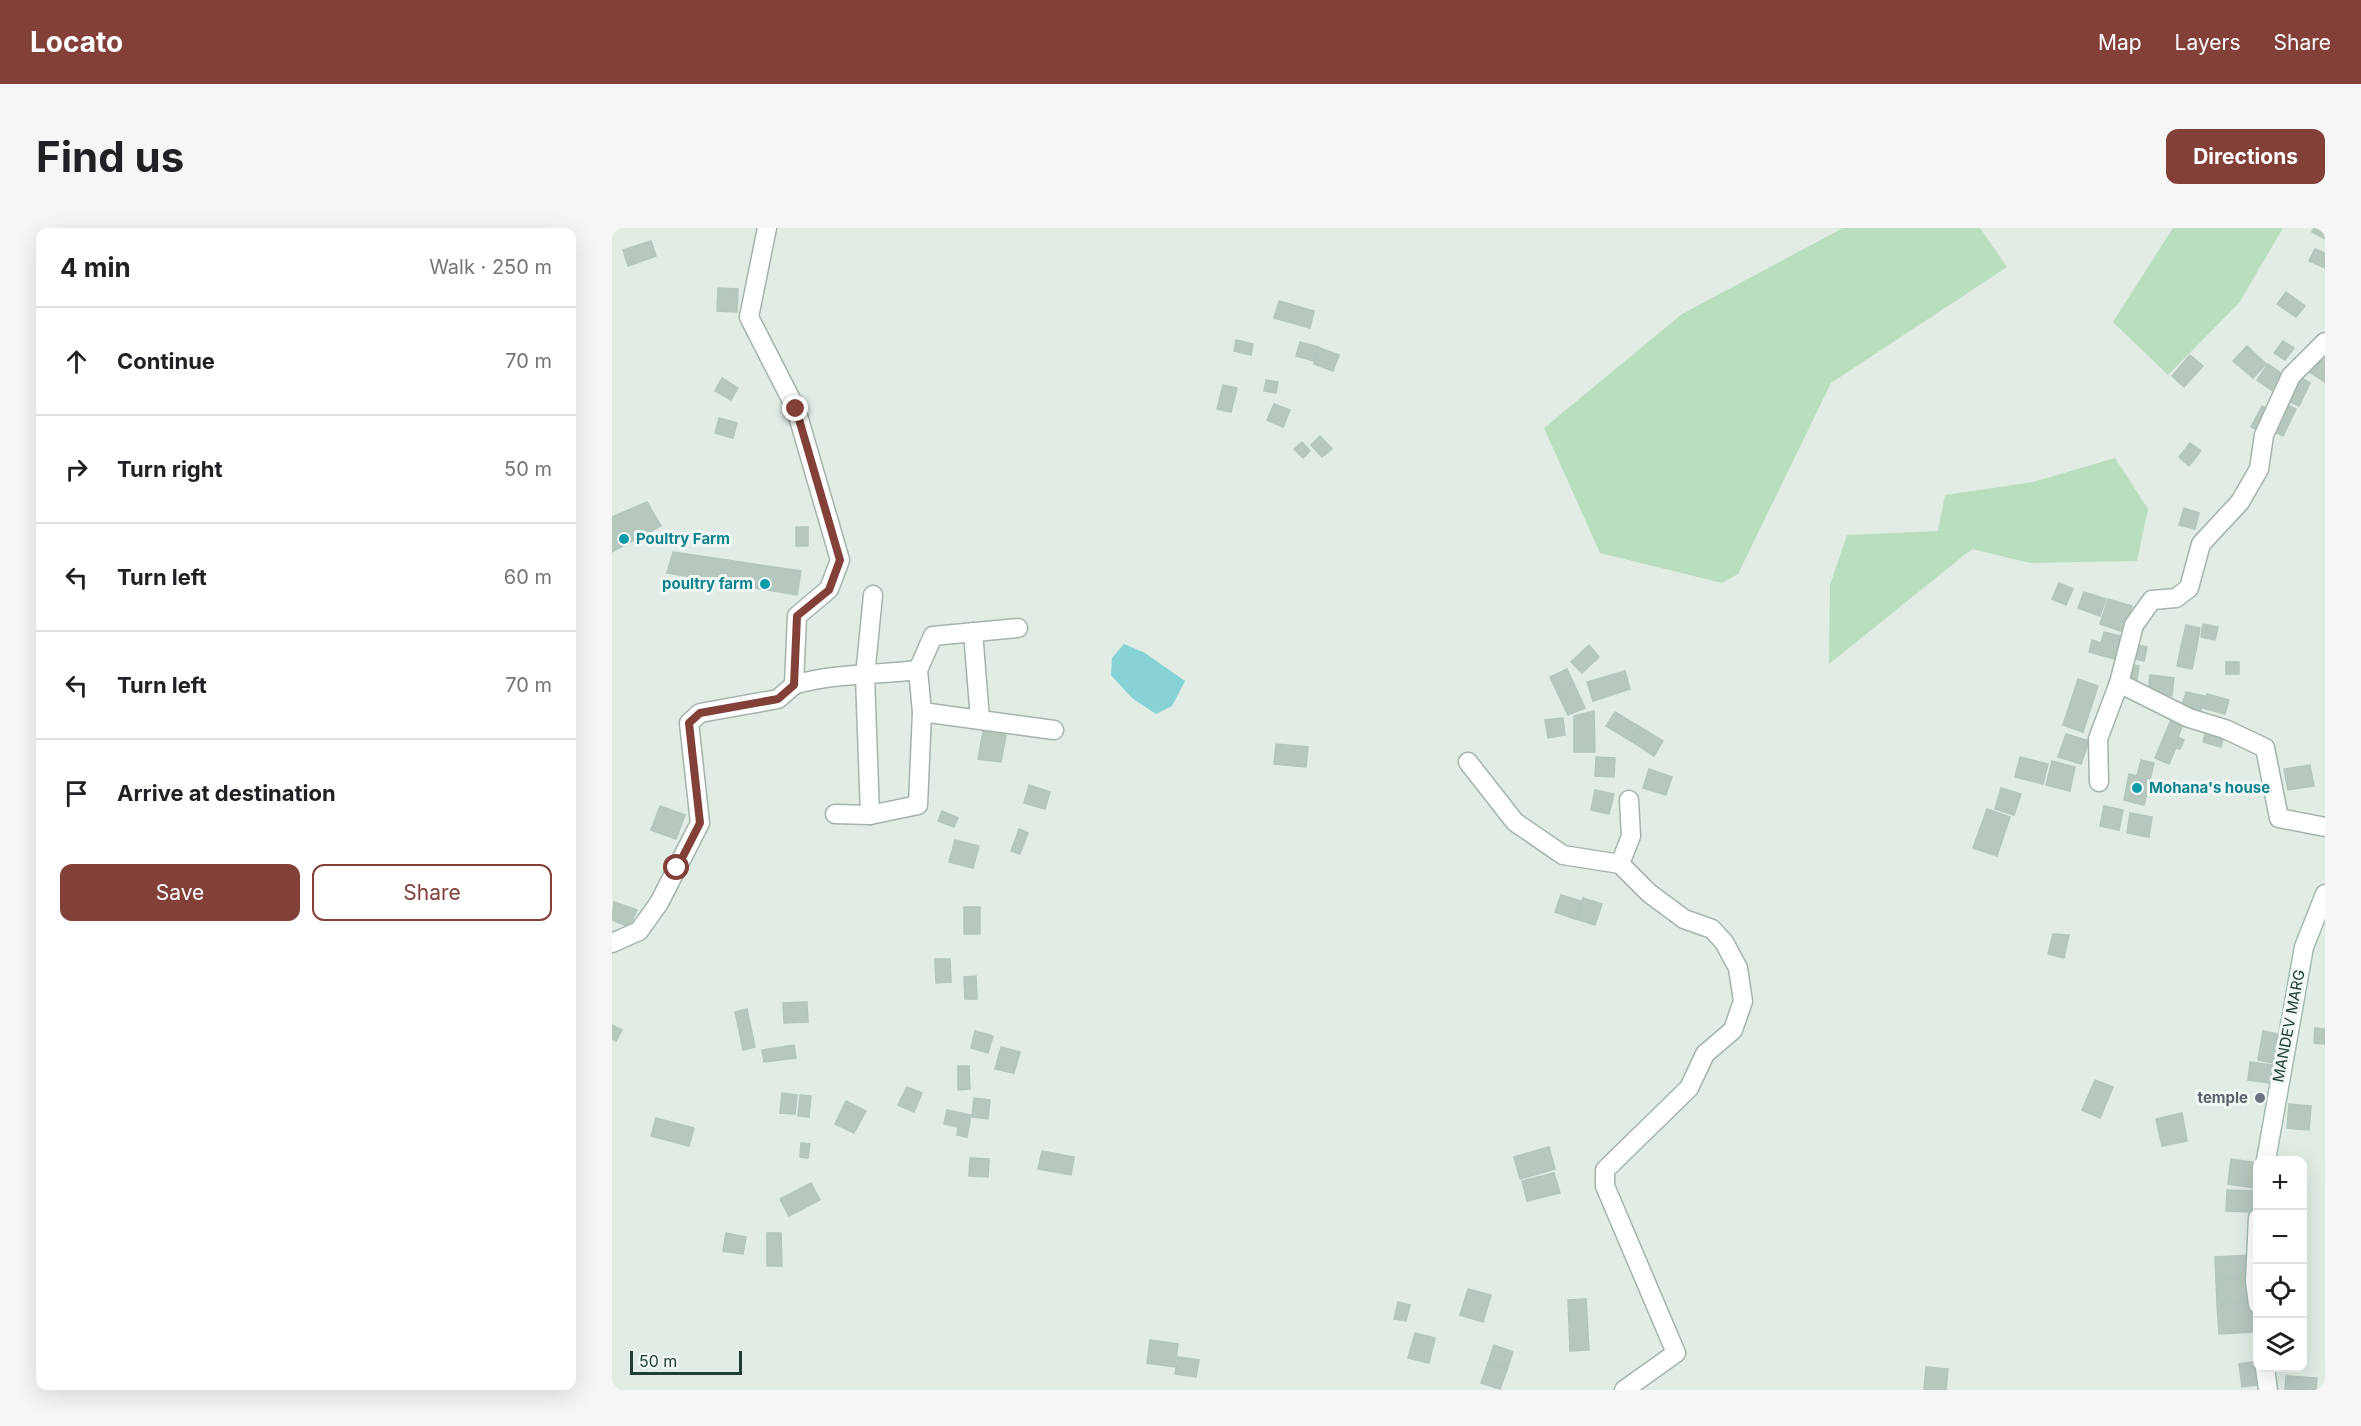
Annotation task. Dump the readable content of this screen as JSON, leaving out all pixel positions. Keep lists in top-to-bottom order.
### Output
{
  "streets": {
    "street": ["MANDEV MARG"]
  },
  "places": [
    "Poultry Farm",
    "poultry farm",
    "Mohana's house",
    "temple"
  ],
  "scale_bar": "50 m",
  "page": {
    "header": "Locato",
    "nav": ["Map", "Layers", "Share"],
    "buttons": [
      "Directions",
      ["Save", "Share"]
    ],
    "title": "Find us",
    "heading": ["4 min", "Walk · 250 m"],
    "list": [
      ["Continue", "70 m"],
      ["Turn right", "50 m"],
      ["Turn left", "60 m"],
      ["Turn left", "70 m"],
      "Arrive at destination"
    ],
    "map_buttons": ["+", "−"],
    "scale": "50 m"
  }
}
